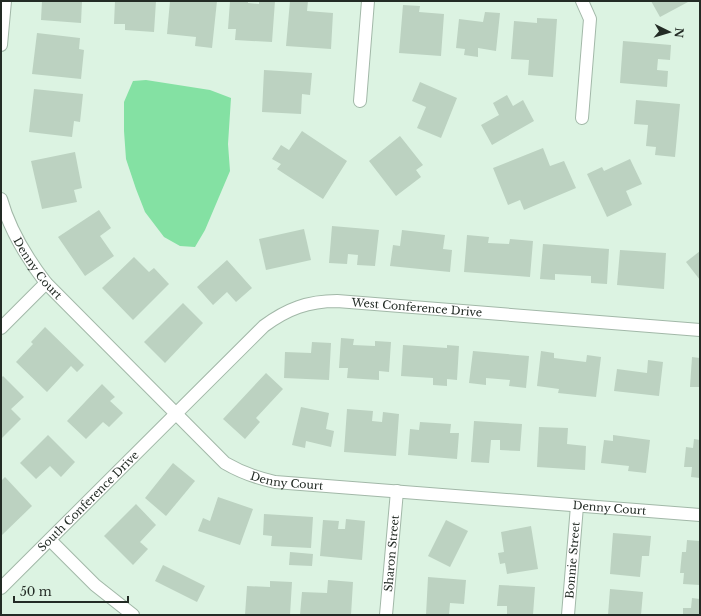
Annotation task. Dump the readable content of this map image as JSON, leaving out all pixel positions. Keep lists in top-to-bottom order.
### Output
{
  "streets": {
    "street": [
      "Denny Court",
      "West Conference Drive",
      "South Conference Drive",
      "Sharon Street",
      "Bonnie Street"
    ]
  },
  "crossings": [
    ["Denny Court", "West Conference Drive"],
    ["Denny Court", "South Conference Drive"],
    ["Denny Court", "Sharon Street"],
    ["Denny Court", "Bonnie Street"],
    ["West Conference Drive", "South Conference Drive"]
  ],
  "scale_bar": "50 m",
  "north": "right"
}
